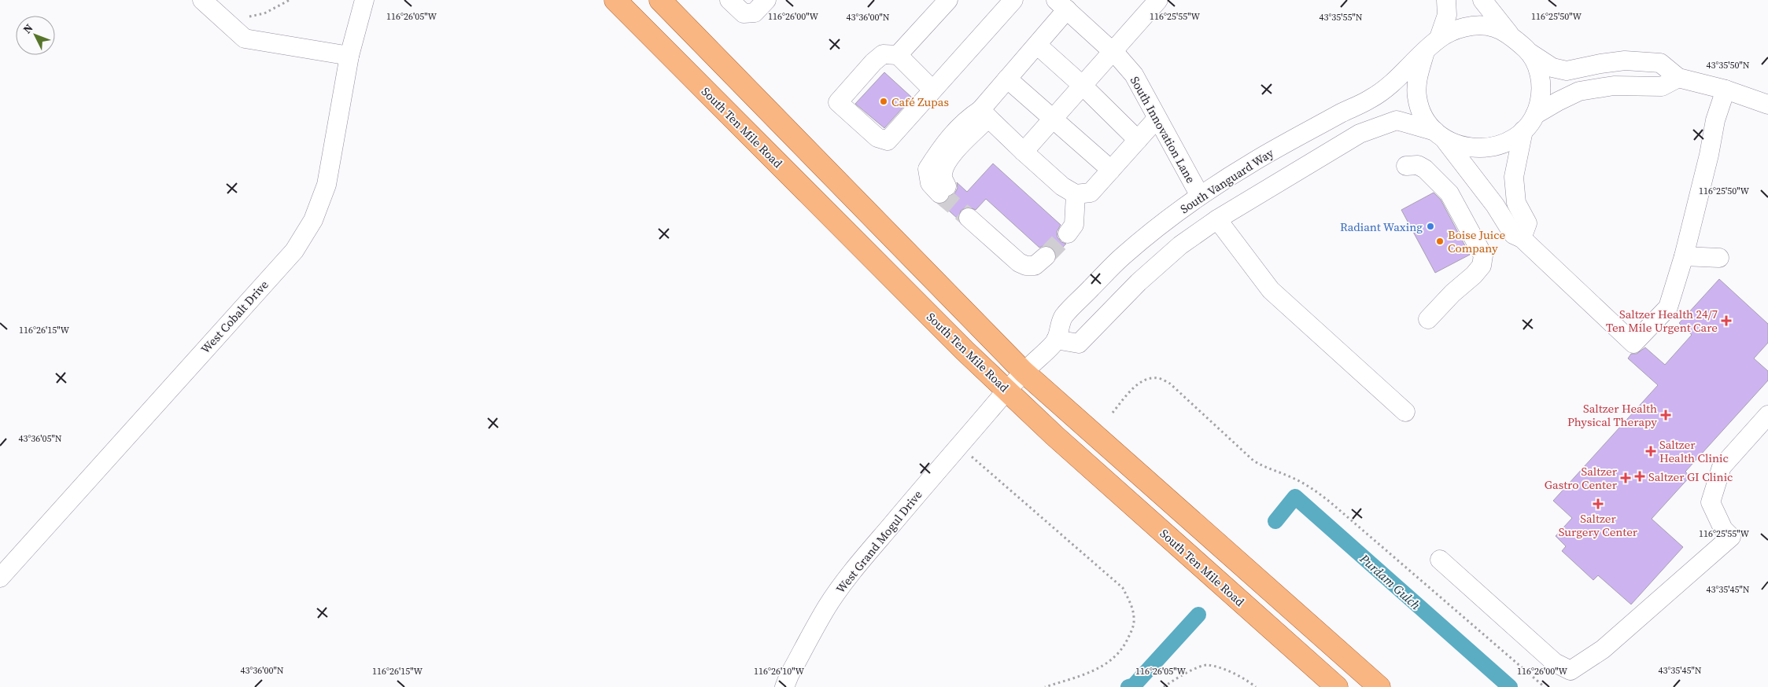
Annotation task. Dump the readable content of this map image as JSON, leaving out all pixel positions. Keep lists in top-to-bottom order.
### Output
{
  "streets": {
    "main road": ["South Ten Mile Road"],
    "street": [
      "South Innovation Lane",
      "South Vanguard Way",
      "West Cobalt Drive",
      "West Grand Mogul Drive"
    ]
  },
  "crossings": [
    ["South Ten Mile Road", "South Vanguard Way"],
    ["South Ten Mile Road", "West Grand Mogul Drive"],
    ["South Innovation Lane", "South Vanguard Way"],
    ["South Vanguard Way", "West Grand Mogul Drive"]
  ],
  "water": ["Purdam Gulch"],
  "places": {
    "other": ["Café Zupas", "Radiant Waxing", "Boise Juice Company"],
    "health": [
      "Saltzer Health 24/7 Ten Mile Urgent Care",
      "Saltzer Health Physical Therapy",
      "Saltzer Health Clinic",
      "Saltzer GI Clinic",
      "Saltzer Gastro Center",
      "Saltzer Surgery Center"
    ]
  },
  "north": "top left",
  "coordinates": [
    "116°26'05\"W",
    "116°26'00\"W",
    "116°25'55\"W",
    "116°25'50\"W",
    "43°36'00\"N",
    "43°35'55\"N",
    "43°35'50\"N",
    "116°26'15\"W",
    "43°36'05\"N",
    "43°35'45\"N",
    "116°26'10\"W"
  ]
}
